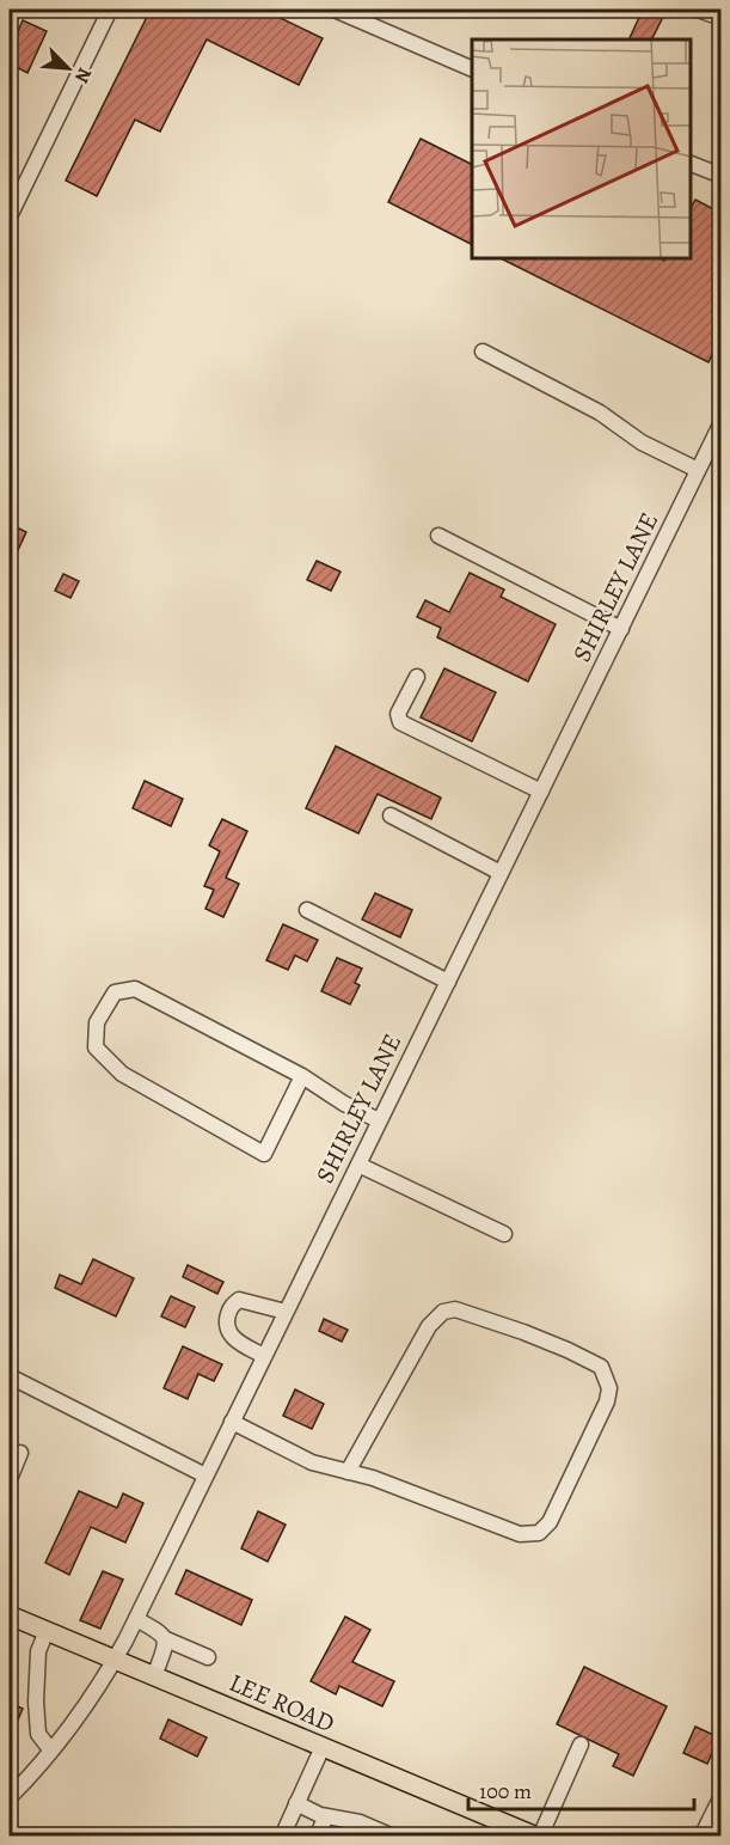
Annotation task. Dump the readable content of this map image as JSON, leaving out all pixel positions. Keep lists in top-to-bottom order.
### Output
{
  "streets": {
    "main road": ["LEE ROAD"],
    "street": ["SHIRLEY LANE"]
  },
  "crossings": [
    ["SHIRLEY LANE", "LEE ROAD"]
  ],
  "scale_bar": "100 m",
  "north": "bottom right"
}
